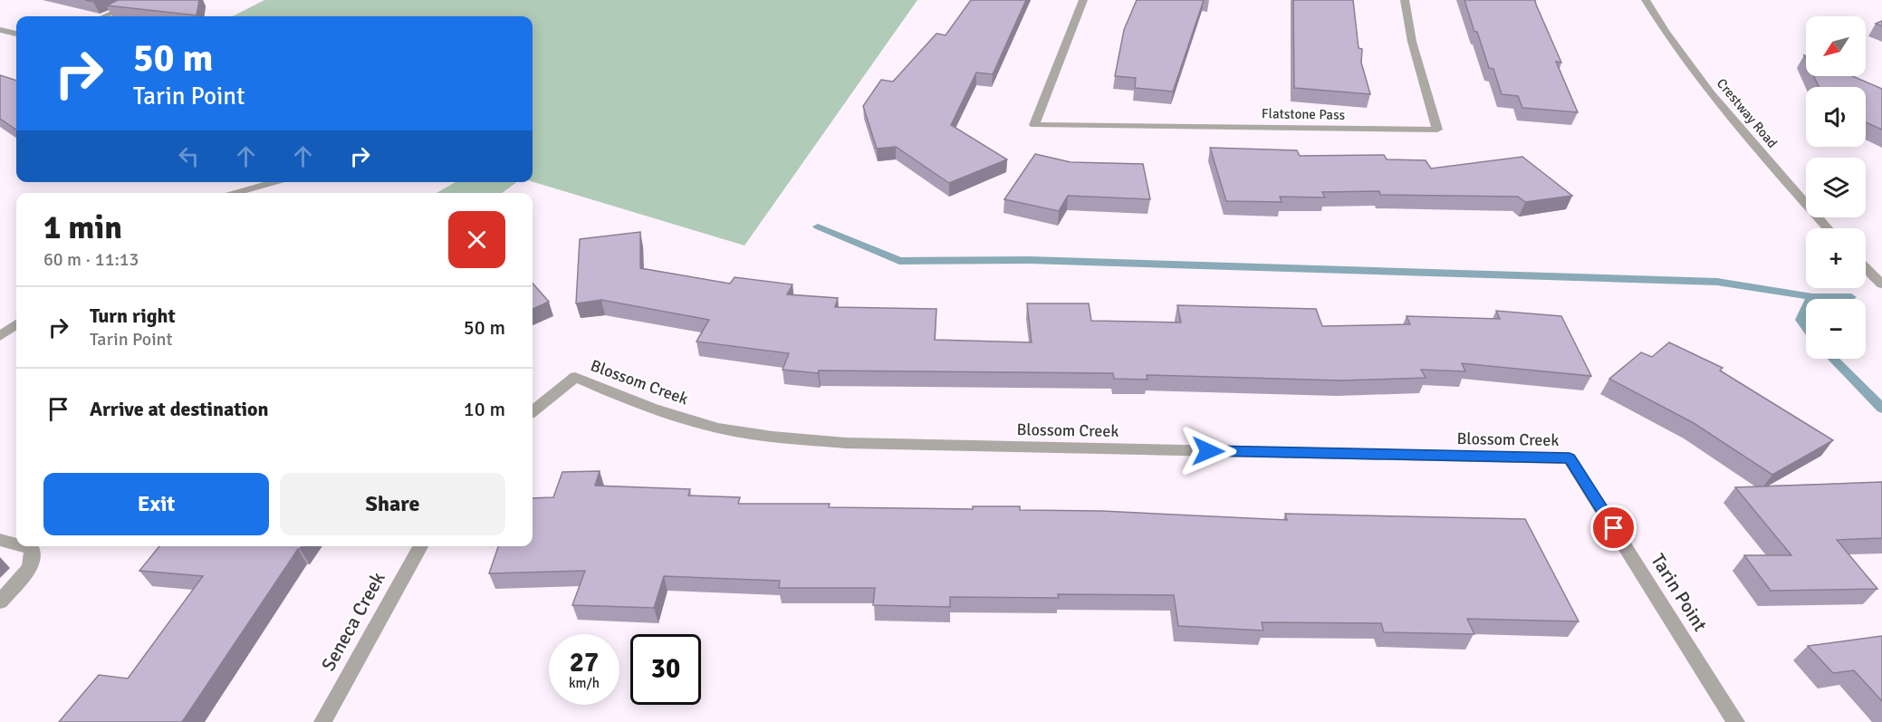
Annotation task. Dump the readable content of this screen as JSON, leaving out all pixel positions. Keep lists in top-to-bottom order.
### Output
{
  "streets": {
    "street": [
      "Crestway Road",
      "Flatstone Pass",
      "Blossom Creek",
      "Tarin Point",
      "Seneca Creek"
    ]
  },
  "crossings": [
    ["Blossom Creek", "Tarin Point"]
  ],
  "north": "bottom left",
  "page": {
    "map_buttons": ["+", "−"],
    "turn": ["50 m", "Tarin Point"],
    "heading": ["1 min", "60 m · 11:13"],
    "list": [
      {
        "name": "Turn right",
        "note": "Tarin Point",
        "value": "50 m"
      },
      {
        "name": "Arrive at destination",
        "value": "10 m"
      }
    ],
    "buttons": ["Exit", "Share"],
    "speed": "27 km/h",
    "limit": "30"
  }
}
